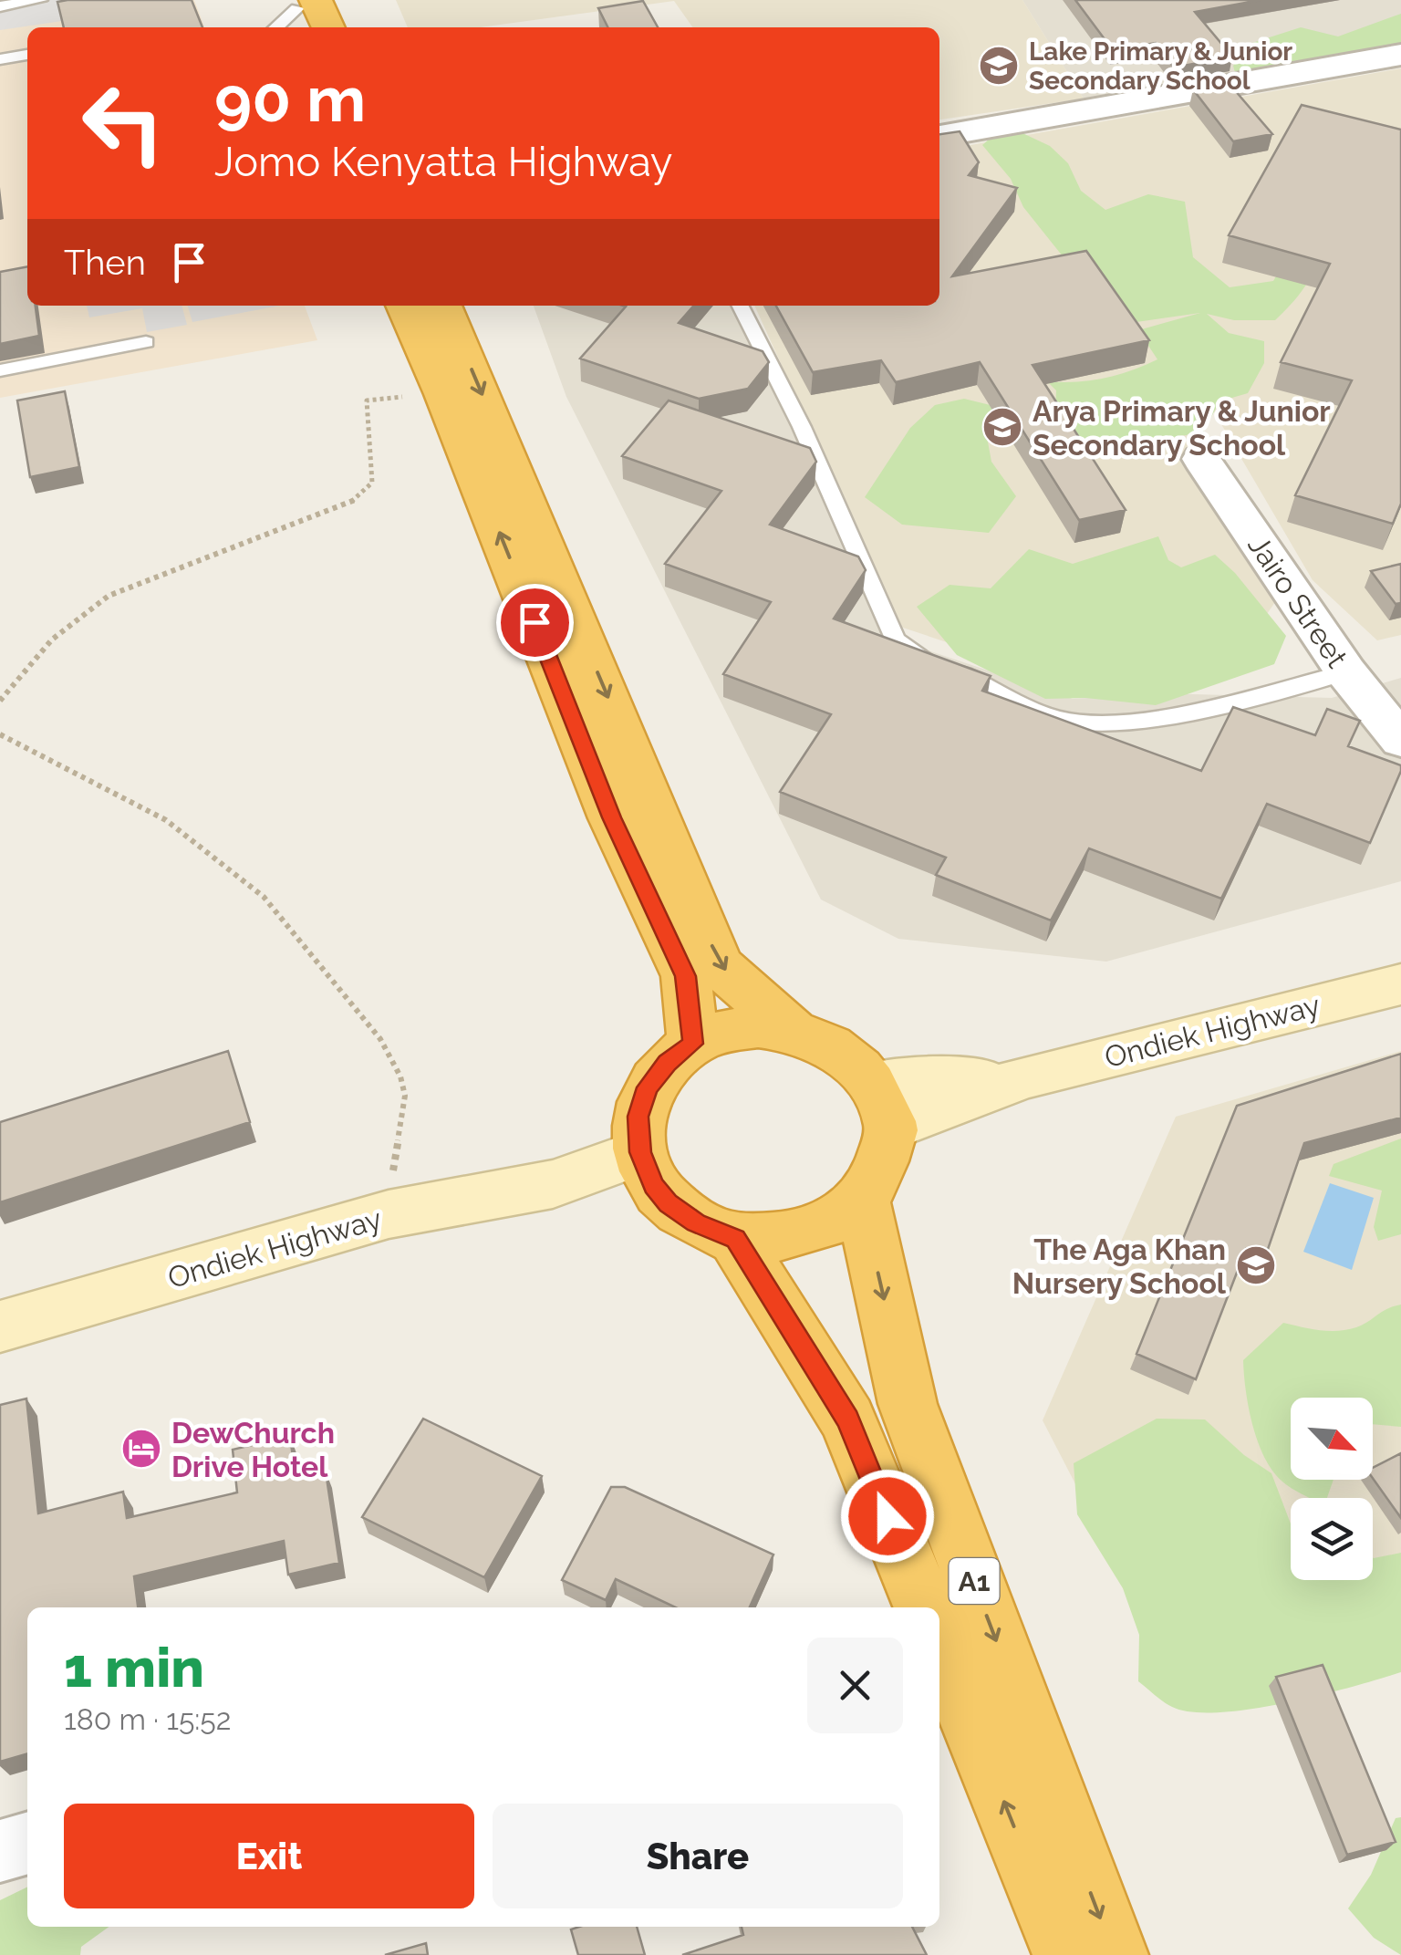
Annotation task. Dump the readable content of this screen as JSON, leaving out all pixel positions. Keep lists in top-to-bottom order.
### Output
{
  "streets": {
    "highway": ["A1"],
    "main road": ["Ondiek Highway"],
    "street": ["Jairo Street"]
  },
  "crossings": [
    ["Ondiek Highway", "A1"]
  ],
  "places": {
    "school or university": ["Lake Primary & Junior Secondary School", "Arya Primary & Junior Secondary School", "The Aga Khan Nursery School"],
    "hotel": ["DewChurch Drive Hotel"]
  },
  "north": "bottom right",
  "page": {
    "turn": ["90 m", "Jomo Kenyatta Highway"],
    "then": "Then",
    "heading": ["1 min", "180 m · 15:52"],
    "buttons": ["Exit", "Share"]
  }
}
